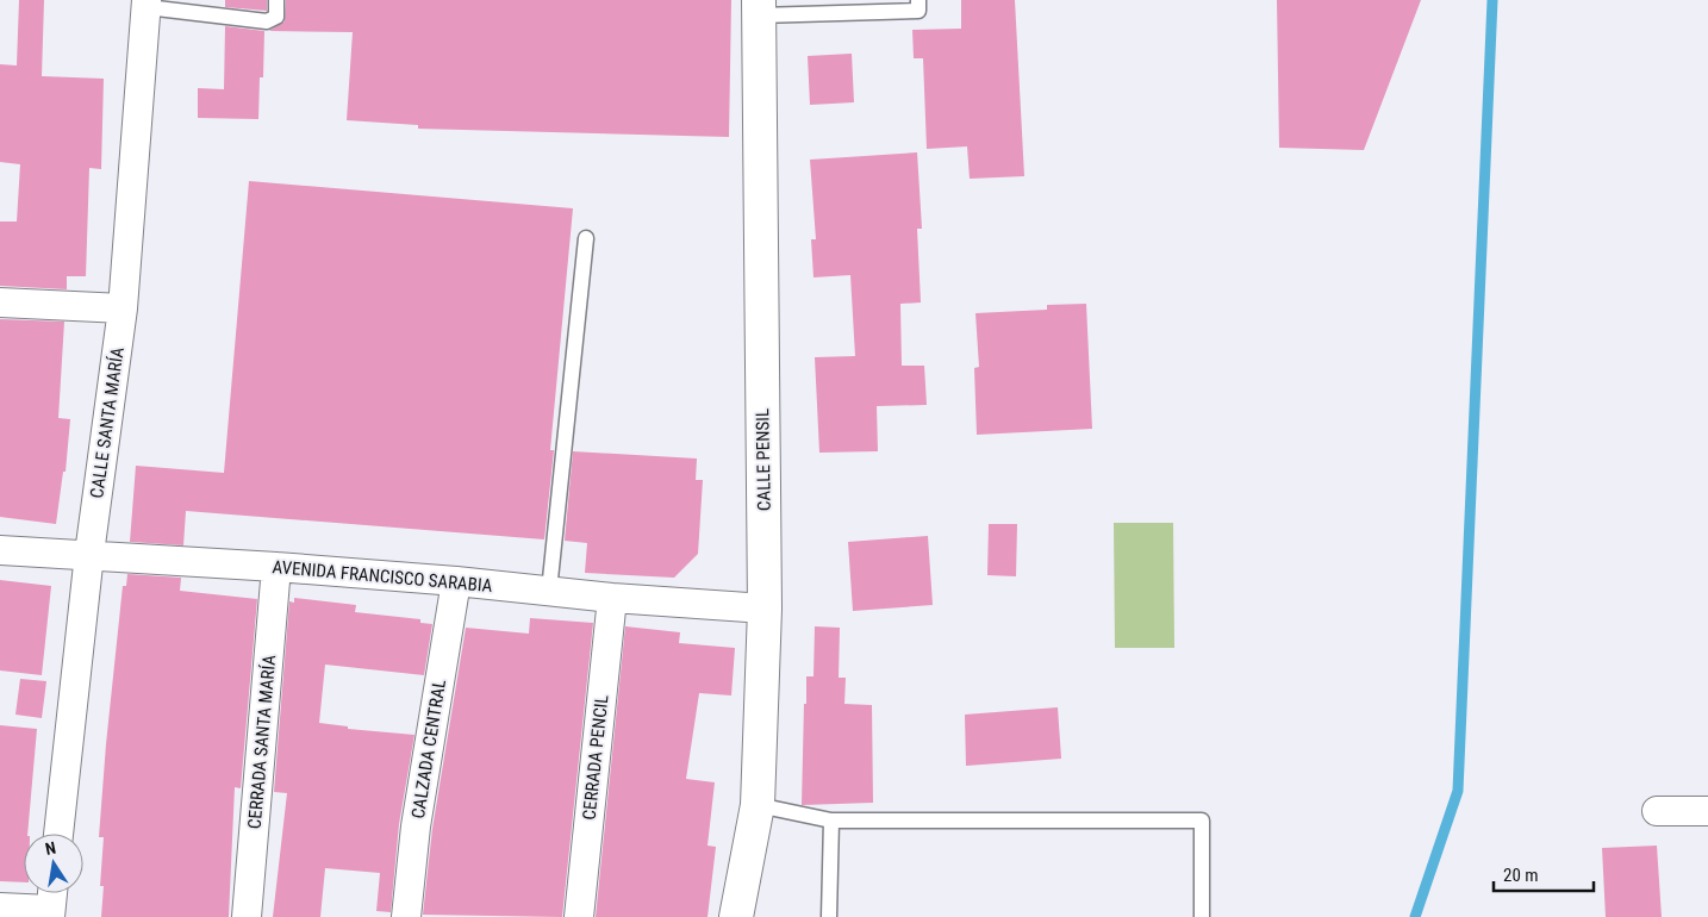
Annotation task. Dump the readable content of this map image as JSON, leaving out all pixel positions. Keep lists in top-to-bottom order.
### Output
{
  "streets": {
    "main road": ["CALLE PENSIL"],
    "street": [
      "CALLE SANTA MARÍA",
      "AVENIDA FRANCISCO SARABIA",
      "CERRADA SANTA MARÍA",
      "CALZADA CENTRAL",
      "CERRADA PENCIL"
    ]
  },
  "crossings": [
    ["CALLE SANTA MARÍA", "AVENIDA FRANCISCO SARABIA"],
    ["CALLE PENSIL", "AVENIDA FRANCISCO SARABIA"],
    ["AVENIDA FRANCISCO SARABIA", "CERRADA SANTA MARÍA"],
    ["AVENIDA FRANCISCO SARABIA", "CALZADA CENTRAL"],
    ["AVENIDA FRANCISCO SARABIA", "CERRADA PENCIL"]
  ],
  "scale_bar": "20 m",
  "north": "top"
}
